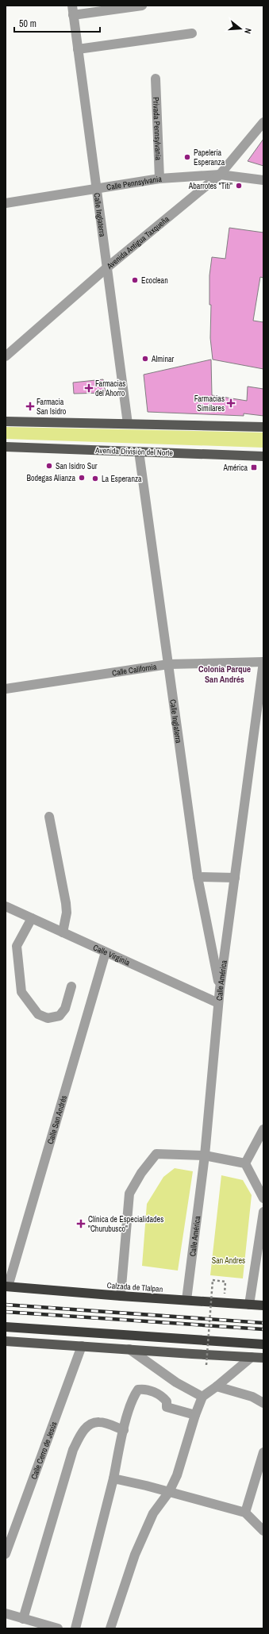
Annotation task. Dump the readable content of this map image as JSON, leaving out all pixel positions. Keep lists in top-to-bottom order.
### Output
{
  "streets": {
    "highway": ["Calzada de Tlalpan"],
    "main road": ["Avenida División del Norte"],
    "street": [
      "Privada Pennsylvania",
      "Calle Pennsylvania",
      "Calle Inglaterra",
      "Avenida Antigua Taxqueña",
      "Calle California",
      "Calle Virginia",
      "Calle América",
      "Calle San Andrés",
      "Calle Cerro de Jesús"
    ]
  },
  "crossings": [
    ["Privada Pennsylvania", "Calle Pennsylvania"],
    ["Calle Pennsylvania", "Calle Inglaterra"],
    ["Calle Pennsylvania", "Avenida Antigua Taxqueña"],
    ["Calle Inglaterra", "Avenida Antigua Taxqueña"],
    ["Calle Inglaterra", "Avenida División del Norte"],
    ["Calle Inglaterra", "Calle California"],
    ["Calle Inglaterra", "Calle América"],
    ["Calle California", "Calle América"],
    ["Calle Virginia", "Calle América"],
    ["Calle Virginia", "Calle San Andrés"],
    ["Calle América", "Calzada de Tlalpan"],
    ["Calle San Andrés", "Calzada de Tlalpan"]
  ],
  "districts": ["Colonia Parque San Andrés"],
  "parks": ["San Andres"],
  "places": {
    "other": [
      "Papelería Esperanza",
      "Abarrotes \"Titi\"",
      "Ecoclean",
      "Alminar",
      "San Isidro Sur",
      "Bodegas Alianza",
      "La Esperanza"
    ],
    "health": [
      "Farmacias del Ahorro",
      "Farmacias Similares",
      "Farmacia San Isidro",
      "Clínica de Especialidades \"Churubusco\""
    ],
    "transit": ["América"]
  },
  "scale_bar": "50 m",
  "north": "right"
}
